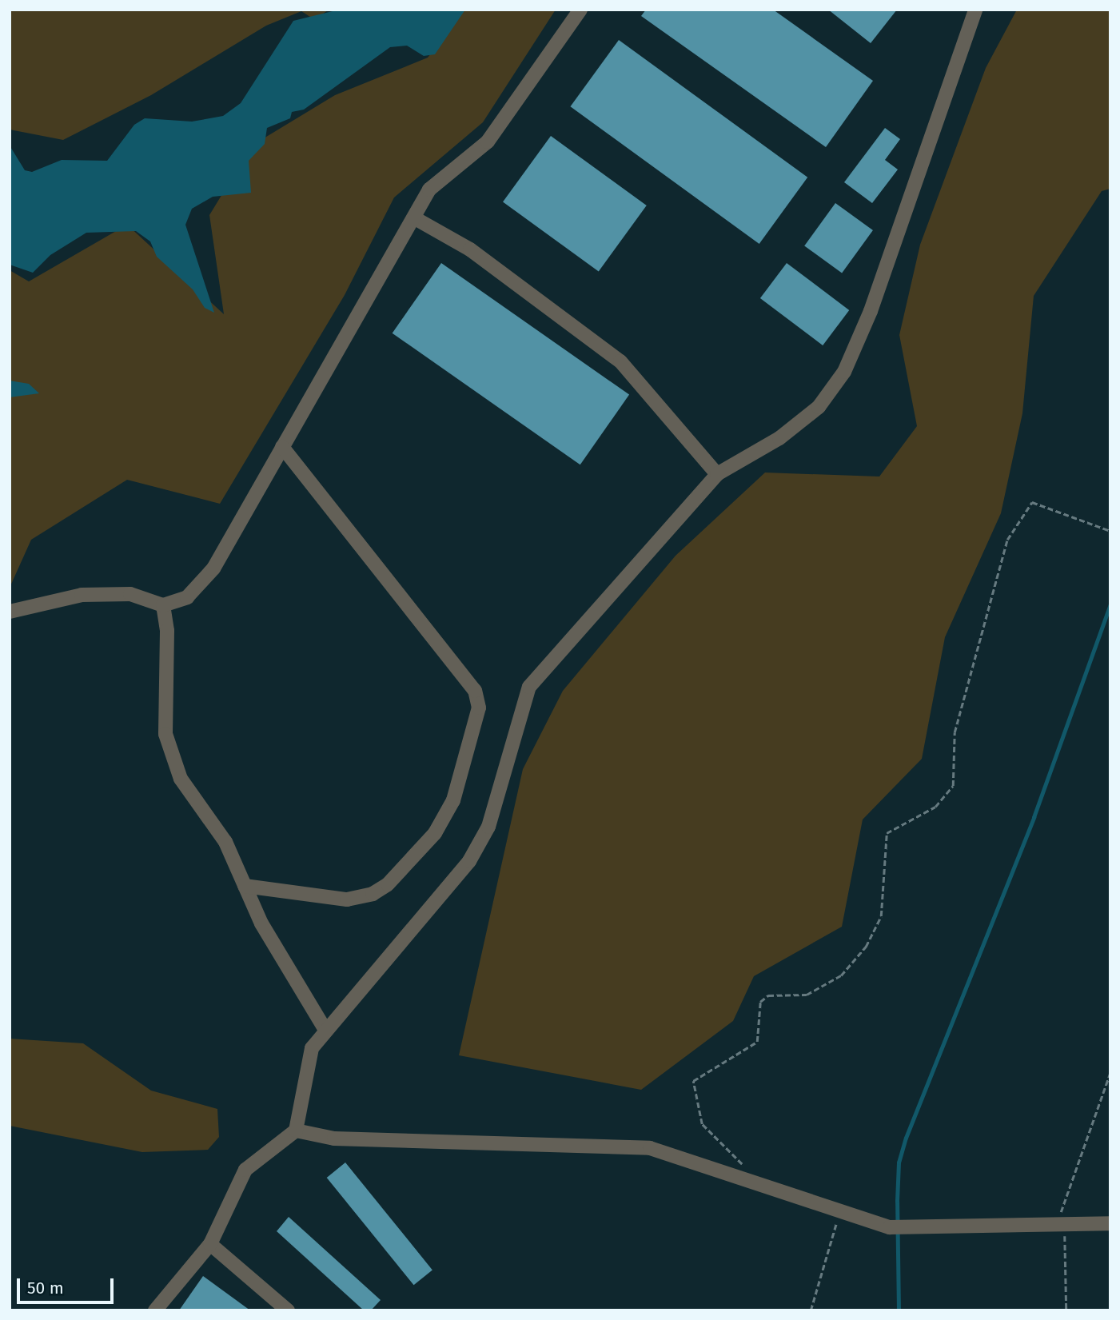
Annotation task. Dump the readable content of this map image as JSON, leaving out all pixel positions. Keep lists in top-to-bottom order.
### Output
{
  "scale_bar": "50 m"
}
